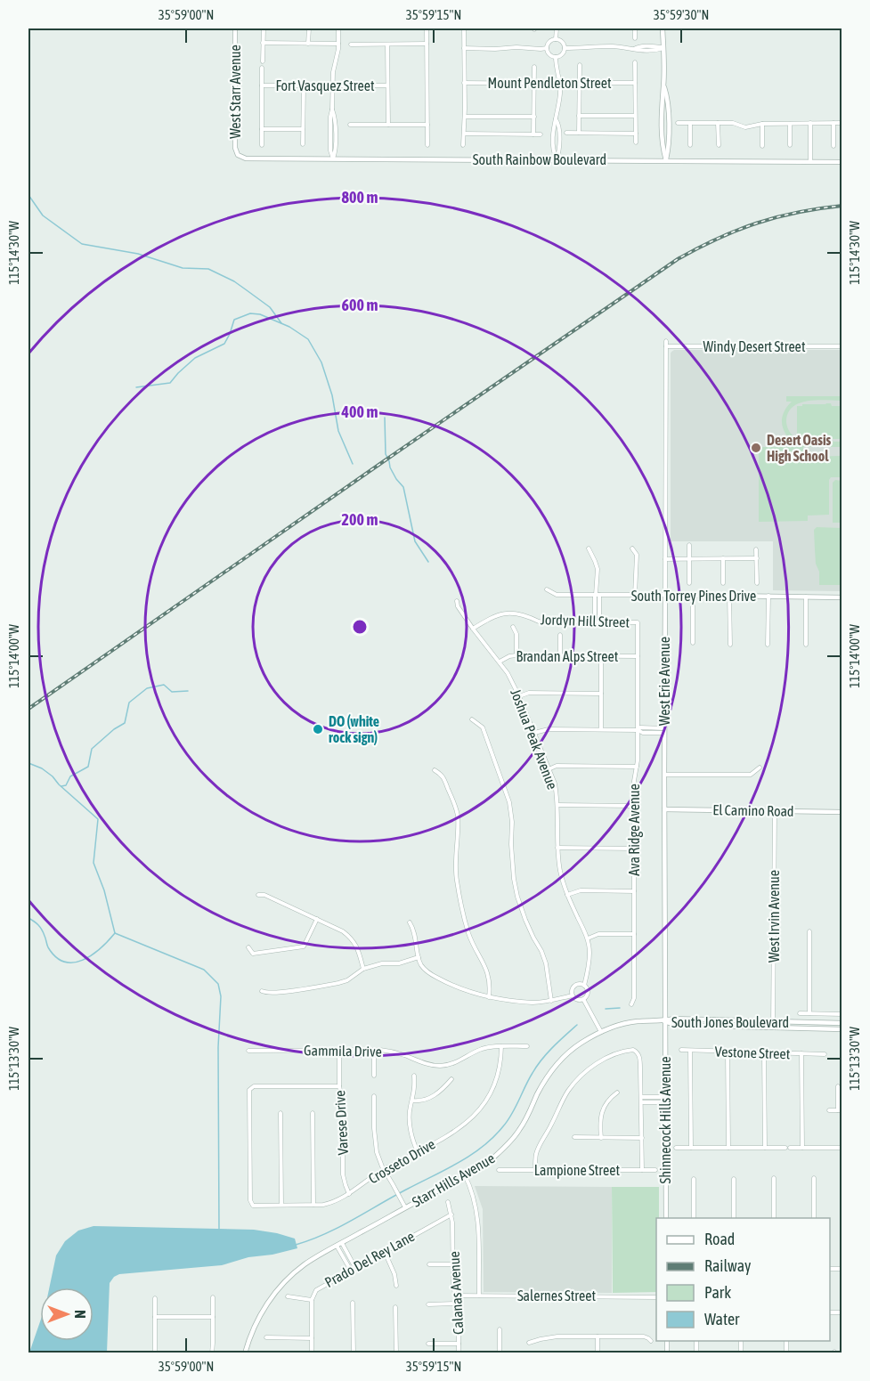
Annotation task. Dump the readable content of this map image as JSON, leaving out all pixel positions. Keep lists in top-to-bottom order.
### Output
{
  "streets": {
    "street": [
      "Mount Pendleton Street",
      "Fort Vasquez Street",
      "West Starr Avenue",
      "South Rainbow Boulevard",
      "Windy Desert Street",
      "South Torrey Pines Drive",
      "Jordyn Hill Street",
      "Brandan Alps Street",
      "West Erie Avenue",
      "Joshua Peak Avenue",
      "El Camino Road",
      "Ava Ridge Avenue",
      "West Irvin Avenue",
      "South Jones Boulevard",
      "Gammila Drive",
      "Vestone Street",
      "Shinnecock Hills Avenue",
      "Varese Drive",
      "Crosseto Drive",
      "Lampione Street",
      "Starr Hills Avenue",
      "Prado Del Rey Lane",
      "Calanas Avenue",
      "Salernes Street"
    ]
  },
  "crossings": [
    ["West Starr Avenue", "South Rainbow Boulevard"],
    ["Windy Desert Street", "West Erie Avenue"],
    ["South Torrey Pines Drive", "West Erie Avenue"],
    ["Jordyn Hill Street", "Joshua Peak Avenue"],
    ["Jordyn Hill Street", "Ava Ridge Avenue"],
    ["Brandan Alps Street", "Joshua Peak Avenue"],
    ["Brandan Alps Street", "Ava Ridge Avenue"],
    ["West Erie Avenue", "El Camino Road"],
    ["West Erie Avenue", "South Jones Boulevard"],
    ["West Erie Avenue", "Shinnecock Hills Avenue"],
    ["West Erie Avenue", "Starr Hills Avenue"],
    ["El Camino Road", "West Irvin Avenue"],
    ["West Irvin Avenue", "South Jones Boulevard"],
    ["South Jones Boulevard", "Shinnecock Hills Avenue"],
    ["South Jones Boulevard", "Starr Hills Avenue"],
    ["Gammila Drive", "Varese Drive"],
    ["Gammila Drive", "Crosseto Drive"],
    ["Shinnecock Hills Avenue", "Starr Hills Avenue"],
    ["Varese Drive", "Crosseto Drive"],
    ["Prado Del Rey Lane", "Calanas Avenue"],
    ["Calanas Avenue", "Salernes Street"]
  ],
  "places": ["Desert Oasis High School", "DO (white rock sign)"],
  "legend": [
    "Road",
    "Railway",
    "Park",
    "Water"
  ],
  "north": "right",
  "coordinates": [
    "35°59'00\"N",
    "35°59'15\"N",
    "35°59'30\"N",
    "115°14'30\"W",
    "115°14'00\"W",
    "115°13'30\"W"
  ],
  "rings": [
    "800 m",
    "600 m",
    "400 m",
    "200 m"
  ]
}
